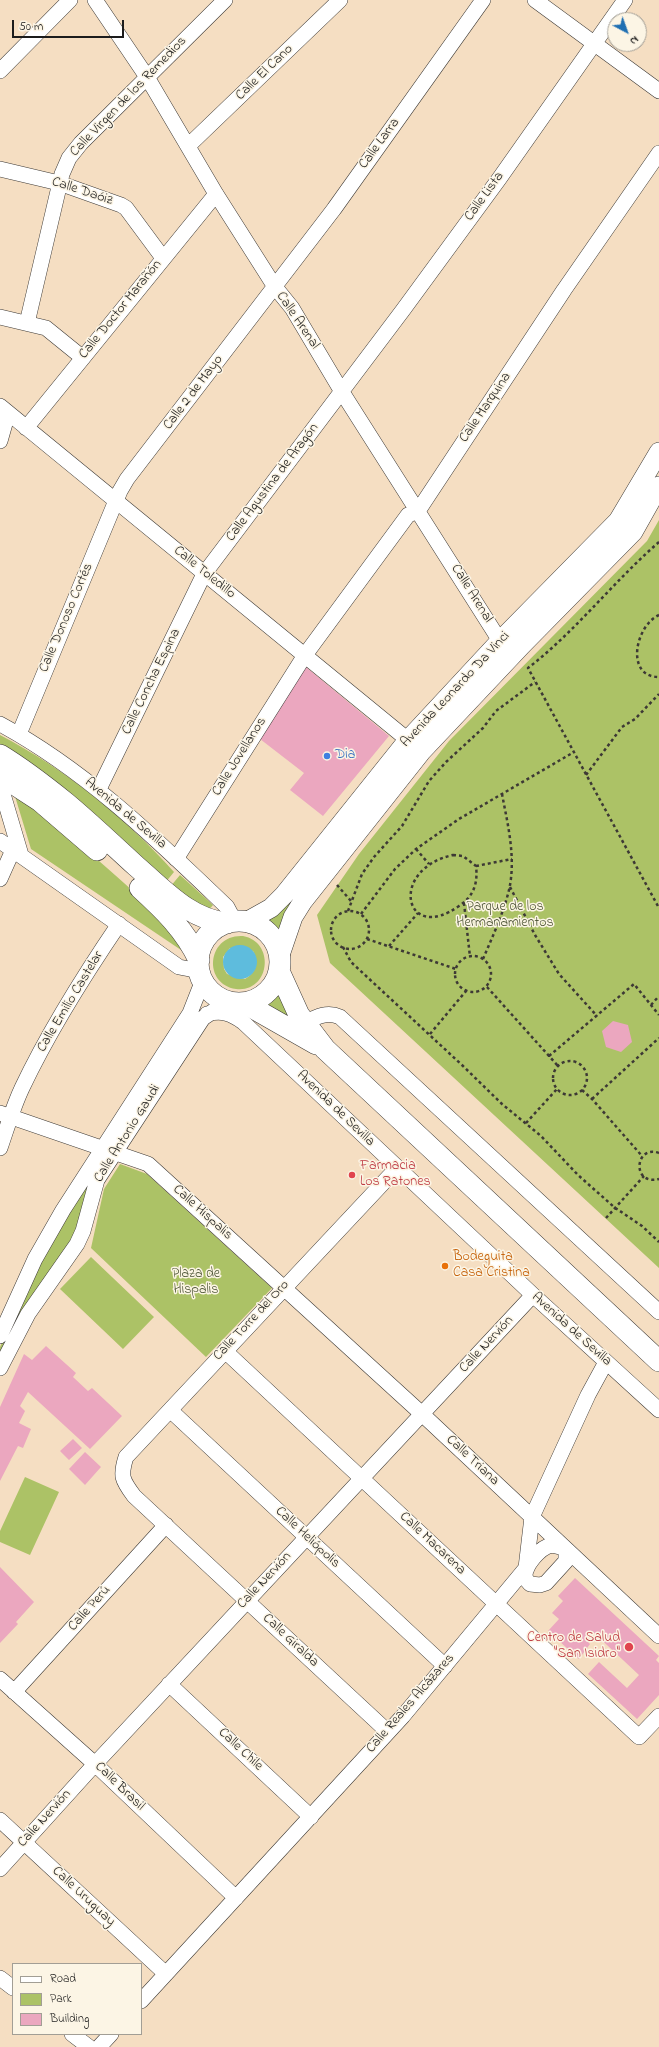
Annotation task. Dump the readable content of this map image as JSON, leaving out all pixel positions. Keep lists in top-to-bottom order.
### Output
{
  "streets": {
    "street": [
      "Calle El Cano",
      "Calle Virgen de los Remedios",
      "Calle Larra",
      "Calle Daóiz",
      "Calle Lista",
      "Calle Doctor Marañón",
      "Calle Arenal",
      "Calle 2 de Mayo",
      "Calle Marquina",
      "Calle Agustina de Aragón",
      "Calle Toledillo",
      "Calle Donoso Cortés",
      "Calle Concha Espina",
      "Avenida Leonardo Da Vinci",
      "Calle Jovellanos",
      "Avenida de Sevilla",
      "Calle Emilio Castelar",
      "Calle Antonio Gaudi",
      "Calle Hispalis",
      "Calle Torre del Oro",
      "Calle Nervión",
      "Calle Triana",
      "Calle Heliópolis",
      "Calle Macarena",
      "Calle Perú",
      "Calle Giralda",
      "Calle Reales Alcázares",
      "Calle Chile",
      "Calle Brasil",
      "Calle Uruguay"
    ]
  },
  "crossings": [
    ["Calle El Cano", "Calle Arenal"],
    ["Calle Virgen de los Remedios", "Calle Daóiz"],
    ["Calle Virgen de los Remedios", "Calle Arenal"],
    ["Calle Larra", "Calle Arenal"],
    ["Calle Larra", "Calle 2 de Mayo"],
    ["Calle Daóiz", "Calle Doctor Marañón"],
    ["Calle Lista", "Calle Arenal"],
    ["Calle Lista", "Calle Agustina de Aragón"],
    ["Calle Doctor Marañón", "Calle Arenal"],
    ["Calle Doctor Marañón", "Calle Toledillo"],
    ["Calle Arenal", "Calle 2 de Mayo"],
    ["Calle Arenal", "Calle Marquina"],
    ["Calle Arenal", "Calle Agustina de Aragón"],
    ["Calle Arenal", "Avenida Leonardo Da Vinci"],
    ["Calle 2 de Mayo", "Calle Toledillo"],
    ["Calle 2 de Mayo", "Calle Donoso Cortés"],
    ["Calle Marquina", "Calle Toledillo"],
    ["Calle Marquina", "Calle Jovellanos"],
    ["Calle Agustina de Aragón", "Calle Toledillo"],
    ["Calle Agustina de Aragón", "Calle Concha Espina"],
    ["Calle Toledillo", "Calle Donoso Cortés"],
    ["Calle Toledillo", "Calle Concha Espina"],
    ["Calle Toledillo", "Avenida Leonardo Da Vinci"],
    ["Calle Toledillo", "Calle Jovellanos"],
    ["Calle Donoso Cortés", "Avenida de Sevilla"],
    ["Calle Concha Espina", "Avenida de Sevilla"],
    ["Avenida Leonardo Da Vinci", "Avenida de Sevilla"],
    ["Avenida Leonardo Da Vinci", "Calle Antonio Gaudi"],
    ["Calle Jovellanos", "Avenida de Sevilla"],
    ["Avenida de Sevilla", "Calle Antonio Gaudi"],
    ["Avenida de Sevilla", "Calle Torre del Oro"],
    ["Avenida de Sevilla", "Calle Nervión"],
    ["Calle Emilio Castelar", "Calle Hispalis"],
    ["Calle Antonio Gaudi", "Calle Hispalis"],
    ["Calle Hispalis", "Calle Torre del Oro"],
    ["Calle Hispalis", "Calle Triana"],
    ["Calle Torre del Oro", "Calle Triana"],
    ["Calle Torre del Oro", "Calle Heliópolis"],
    ["Calle Torre del Oro", "Calle Macarena"],
    ["Calle Torre del Oro", "Calle Giralda"],
    ["Calle Nervión", "Calle Triana"],
    ["Calle Nervión", "Calle Heliópolis"],
    ["Calle Nervión", "Calle Macarena"],
    ["Calle Nervión", "Calle Giralda"],
    ["Calle Nervión", "Calle Chile"],
    ["Calle Nervión", "Calle Brasil"],
    ["Calle Nervión", "Calle Uruguay"],
    ["Calle Triana", "Calle Reales Alcázares"],
    ["Calle Heliópolis", "Calle Reales Alcázares"],
    ["Calle Macarena", "Calle Reales Alcázares"],
    ["Calle Perú", "Calle Giralda"],
    ["Calle Perú", "Calle Brasil"],
    ["Calle Giralda", "Calle Reales Alcázares"],
    ["Calle Reales Alcázares", "Calle Chile"],
    ["Calle Reales Alcázares", "Calle Brasil"],
    ["Calle Reales Alcázares", "Calle Uruguay"]
  ],
  "parks": ["Parque de los Hermanamientos", "Plaza de Hispalis"],
  "places": [
    "Dia",
    "Farmacia Los Ratones",
    "Bodeguita Casa Cristina",
    "Centro de Salud \"San Isidro\""
  ],
  "legend": ["Road", "Park", "Building"],
  "scale_bar": "50 m",
  "north": "bottom right"
}
